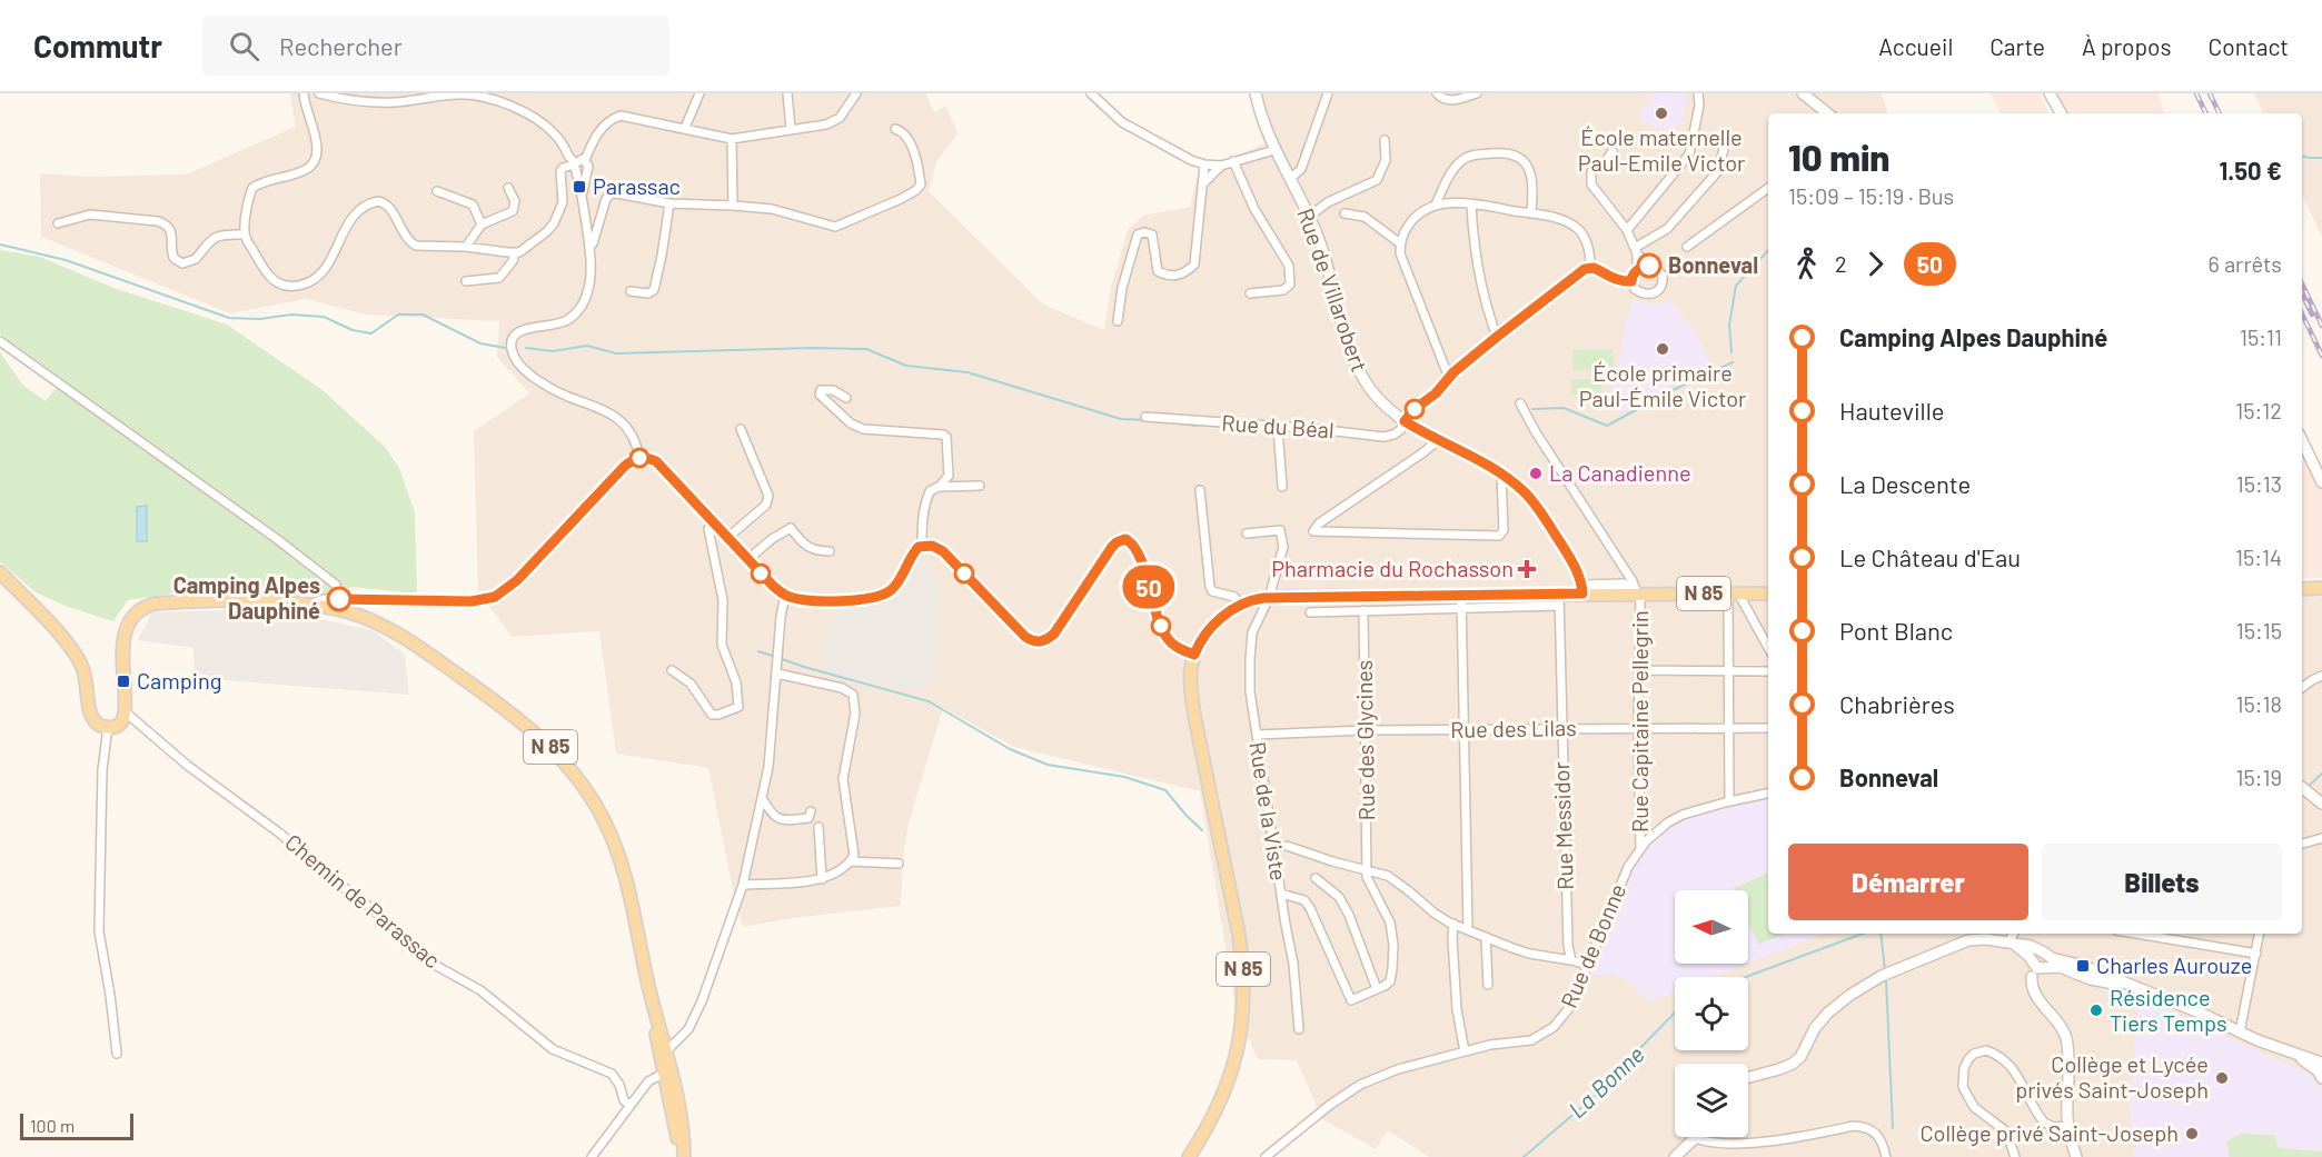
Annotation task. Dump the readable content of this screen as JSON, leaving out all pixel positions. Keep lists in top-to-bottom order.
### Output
{
  "streets": {
    "main road": ["N 85"],
    "street": [
      "Rue de Villarobert",
      "Rue du Béal",
      "Rue Capitaine Pellegrin",
      "Rue des Lilas",
      "Rue des Glycines",
      "Rue de la Viste",
      "Rue Messidor",
      "Chemin de Parassac",
      "Rue de Bonne"
    ]
  },
  "crossings": [
    ["Rue de Villarobert", "Rue du Béal"],
    ["Rue de Villarobert", "N 85"],
    ["N 85", "Rue Capitaine Pellegrin"],
    ["N 85", "Rue de la Viste"],
    ["N 85", "Rue Messidor"],
    ["N 85", "Chemin de Parassac"],
    ["Rue Capitaine Pellegrin", "Rue des Lilas"],
    ["Rue Capitaine Pellegrin", "Rue de Bonne"],
    ["Rue des Lilas", "Rue des Glycines"],
    ["Rue des Lilas", "Rue de la Viste"],
    ["Rue des Lilas", "Rue Messidor"]
  ],
  "water": ["La Bonne"],
  "places": {
    "other": [
      "École maternelle Paul-Emile Victor",
      "Bonneval",
      "École primaire Paul-Émile Victor",
      "La Canadienne",
      "Camping Alpes Dauphiné",
      "Résidence Tiers Temps",
      "Collège et Lycée privés Saint-Joseph",
      "Collège privé Saint-Joseph"
    ],
    "transit": ["Parassac", "Camping", "Charles Aurouze"],
    "health": ["Pharmacie du Rochasson"]
  },
  "lines": ["bus line 50"],
  "scale_bar": "100 m",
  "north": "left",
  "page": {
    "header": "Commutr",
    "search": "Rechercher",
    "nav": [
      "Accueil",
      "Carte",
      "À propos",
      "Contact"
    ],
    "on_map": "50",
    "heading": ["10 min", "15:09 – 15:19 · Bus", "1.50 €"],
    "legs": ["2", "50", "6 arrêts"],
    "list": [
      {
        "name": "Camping Alpes Dauphiné",
        "value": "15:11"
      },
      {
        "name": "Hauteville",
        "value": "15:12"
      },
      {
        "name": "La Descente",
        "value": "15:13"
      },
      {
        "name": "Le Château d'Eau",
        "value": "15:14"
      },
      {
        "name": "Pont Blanc",
        "value": "15:15"
      },
      {
        "name": "Chabrières",
        "value": "15:18"
      },
      {
        "name": "Bonneval",
        "value": "15:19"
      }
    ],
    "buttons": ["Démarrer", "Billets"],
    "scale": "100 m"
  }
}
